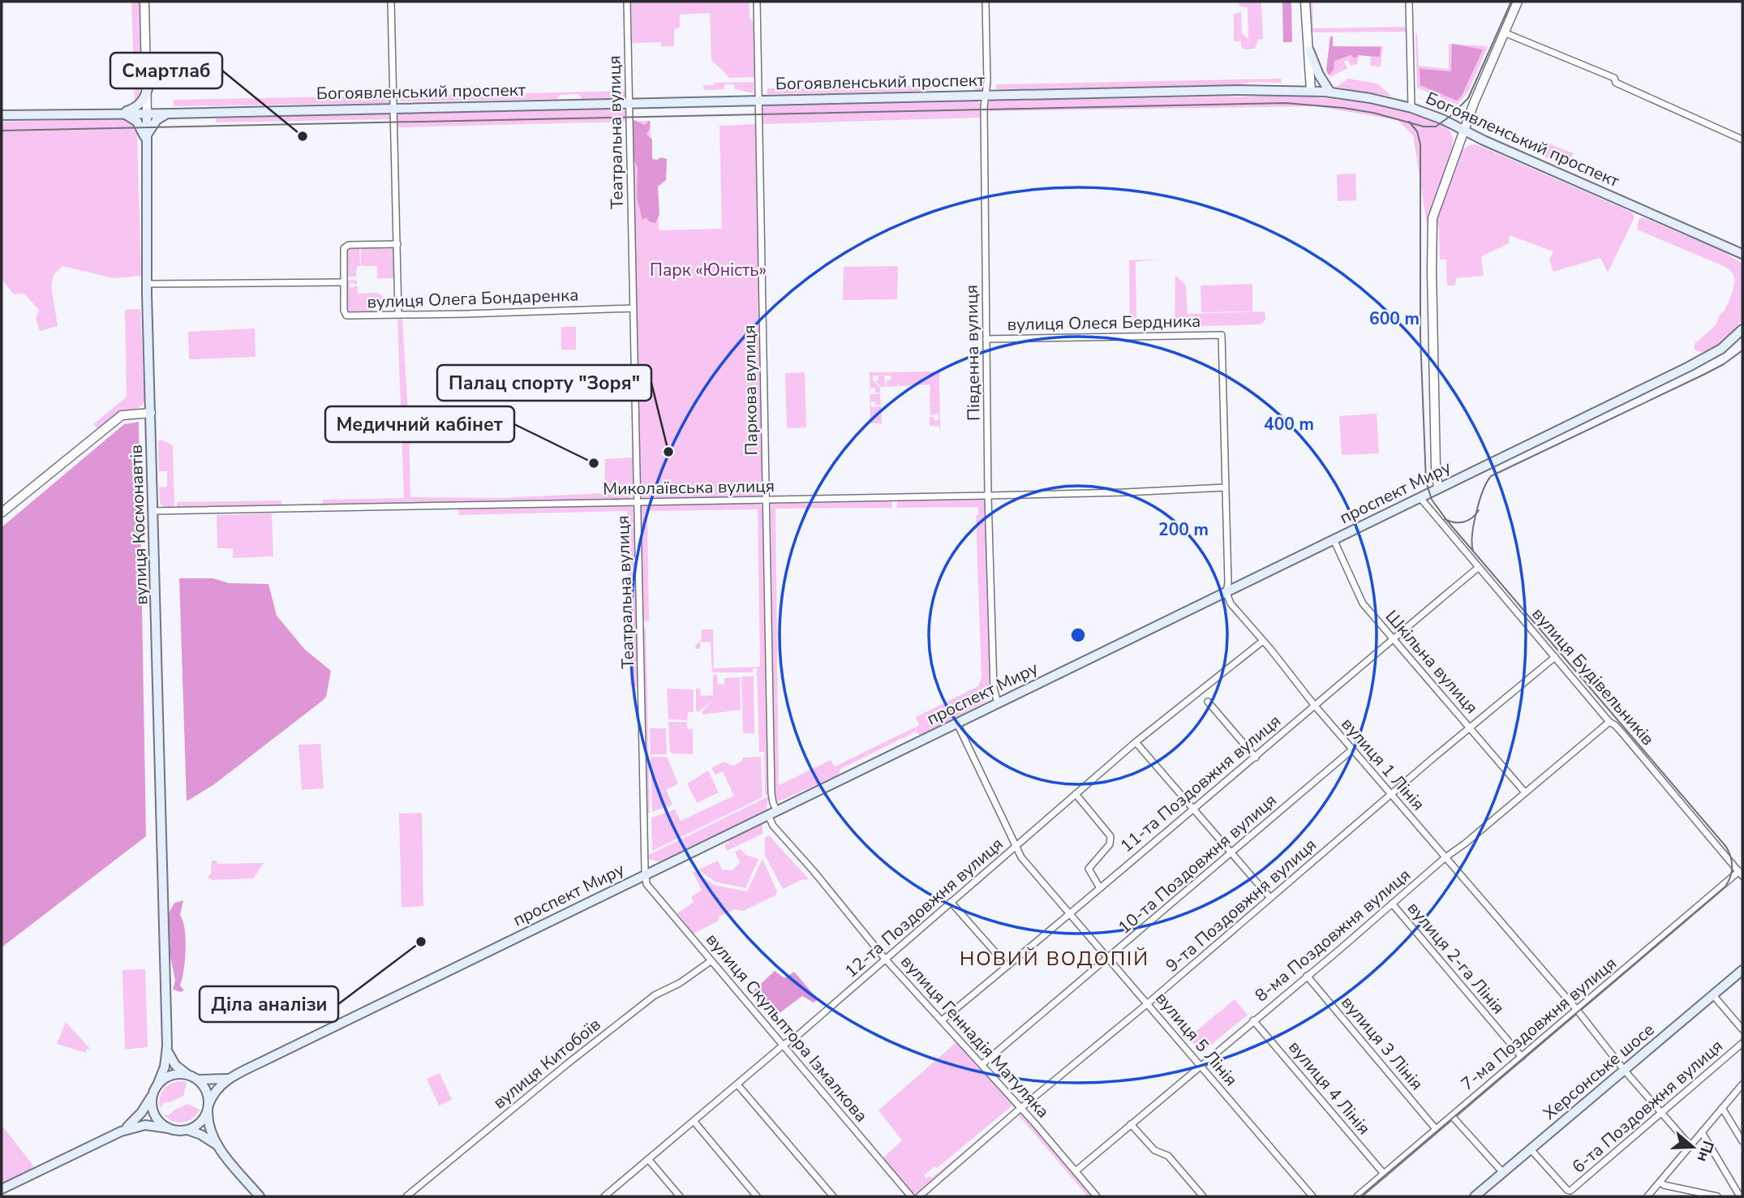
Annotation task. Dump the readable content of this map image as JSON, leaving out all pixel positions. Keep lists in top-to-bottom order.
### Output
{
  "streets": {
    "main road": [
      "Богоявленський проспект",
      "проспект Миру",
      "вулиця Космонавтів",
      "Херсонське шосе"
    ],
    "street": [
      "Театральна вулиця",
      "вулиця Олега Бондаренка",
      "вулиця Олеся Бердника",
      "Південна вулиця",
      "Паркова вулиця",
      "Миколаївська вулиця",
      "Шкільна вулиця",
      "вулиця Будівельників",
      "вулиця 1 Лінія",
      "11-та Поздовжня вулиця",
      "10-та Поздовжня вулиця",
      "9-та Поздовжня вулиця",
      "12-та Поздовжня вулиця",
      "8-ма Поздовжня вулиця",
      "вулиця 2-га Лінія",
      "7-ма Поздовжня вулиця",
      "вулиця Скульптора Ізмалкова",
      "вулиця Геннадія Матуляка",
      "вулиця 5 Лінія",
      "вулиця 3 Лінія",
      "вулиця Китобоїв",
      "вулиця 4 Лінія",
      "6-та Поздовжня вулиця"
    ]
  },
  "crossings": [
    ["Богоявленський проспект", "Театральна вулиця"],
    ["Богоявленський проспект", "Південна вулиця"],
    ["Богоявленський проспект", "Паркова вулиця"],
    ["Богоявленський проспект", "вулиця Космонавтів"],
    ["Театральна вулиця", "вулиця Олега Бондаренка"],
    ["Театральна вулиця", "Миколаївська вулиця"],
    ["Театральна вулиця", "проспект Миру"],
    ["Театральна вулиця", "вулиця Скульптора Ізмалкова"],
    ["вулиця Олега Бондаренка", "вулиця Космонавтів"],
    ["вулиця Олеся Бердника", "Південна вулиця"],
    ["вулиця Олеся Бердника", "Миколаївська вулиця"],
    ["Південна вулиця", "Миколаївська вулиця"],
    ["Південна вулиця", "проспект Миру"],
    ["Паркова вулиця", "Миколаївська вулиця"],
    ["Паркова вулиця", "проспект Миру"],
    ["Миколаївська вулиця", "вулиця Космонавтів"],
    ["проспект Миру", "вулиця Космонавтів"],
    ["проспект Миру", "Шкільна вулиця"],
    ["проспект Миру", "вулиця Будівельників"],
    ["проспект Миру", "вулиця 1 Лінія"],
    ["проспект Миру", "вулиця Скульптора Ізмалкова"],
    ["проспект Миру", "вулиця Геннадія Матуляка"],
    ["проспект Миру", "вулиця 5 Лінія"],
    ["Шкільна вулиця", "11-та Поздовжня вулиця"],
    ["Шкільна вулиця", "9-та Поздовжня вулиця"],
    ["Шкільна вулиця", "8-ма Поздовжня вулиця"],
    ["вулиця Будівельників", "11-та Поздовжня вулиця"],
    ["вулиця Будівельників", "9-та Поздовжня вулиця"],
    ["вулиця Будівельників", "8-ма Поздовжня вулиця"],
    ["вулиця Будівельників", "7-ма Поздовжня вулиця"],
    ["вулиця 1 Лінія", "11-та Поздовжня вулиця"],
    ["вулиця 1 Лінія", "10-та Поздовжня вулиця"],
    ["вулиця 1 Лінія", "9-та Поздовжня вулиця"],
    ["вулиця 1 Лінія", "12-та Поздовжня вулиця"],
    ["вулиця 1 Лінія", "8-ма Поздовжня вулиця"],
    ["вулиця 1 Лінія", "7-ма Поздовжня вулиця"],
    ["вулиця 1 Лінія", "Херсонське шосе"],
    ["вулиця 1 Лінія", "6-та Поздовжня вулиця"],
    ["11-та Поздовжня вулиця", "вулиця Геннадія Матуляка"],
    ["11-та Поздовжня вулиця", "вулиця 5 Лінія"],
    ["10-та Поздовжня вулиця", "вулиця Геннадія Матуляка"],
    ["10-та Поздовжня вулиця", "вулиця 5 Лінія"],
    ["9-та Поздовжня вулиця", "вулиця Геннадія Матуляка"],
    ["9-та Поздовжня вулиця", "вулиця 5 Лінія"],
    ["12-та Поздовжня вулиця", "вулиця Скульптора Ізмалкова"],
    ["12-та Поздовжня вулиця", "вулиця Геннадія Матуляка"],
    ["12-та Поздовжня вулиця", "вулиця 5 Лінія"],
    ["8-ма Поздовжня вулиця", "вулиця 2-га Лінія"],
    ["8-ма Поздовжня вулиця", "вулиця Геннадія Матуляка"],
    ["8-ма Поздовжня вулиця", "вулиця 5 Лінія"],
    ["8-ма Поздовжня вулиця", "вулиця 3 Лінія"],
    ["8-ма Поздовжня вулиця", "вулиця 4 Лінія"],
    ["вулиця 2-га Лінія", "7-ма Поздовжня вулиця"],
    ["7-ма Поздовжня вулиця", "вулиця 3 Лінія"],
    ["7-ма Поздовжня вулиця", "вулиця 4 Лінія"],
    ["вулиця Скульптора Ізмалкова", "вулиця Китобоїв"],
    ["Херсонське шосе", "6-та Поздовжня вулиця"]
  ],
  "districts": ["НОВИЙ ВОДОПІЙ"],
  "parks": ["Парк «Юність»"],
  "places": [
    "Смартлаб",
    "Палац спорту \"Зоря\"",
    "Медичний кабінет",
    "Діла аналізи"
  ],
  "north": "right",
  "rings": ["600 m", "400 m", "200 m"]
}
